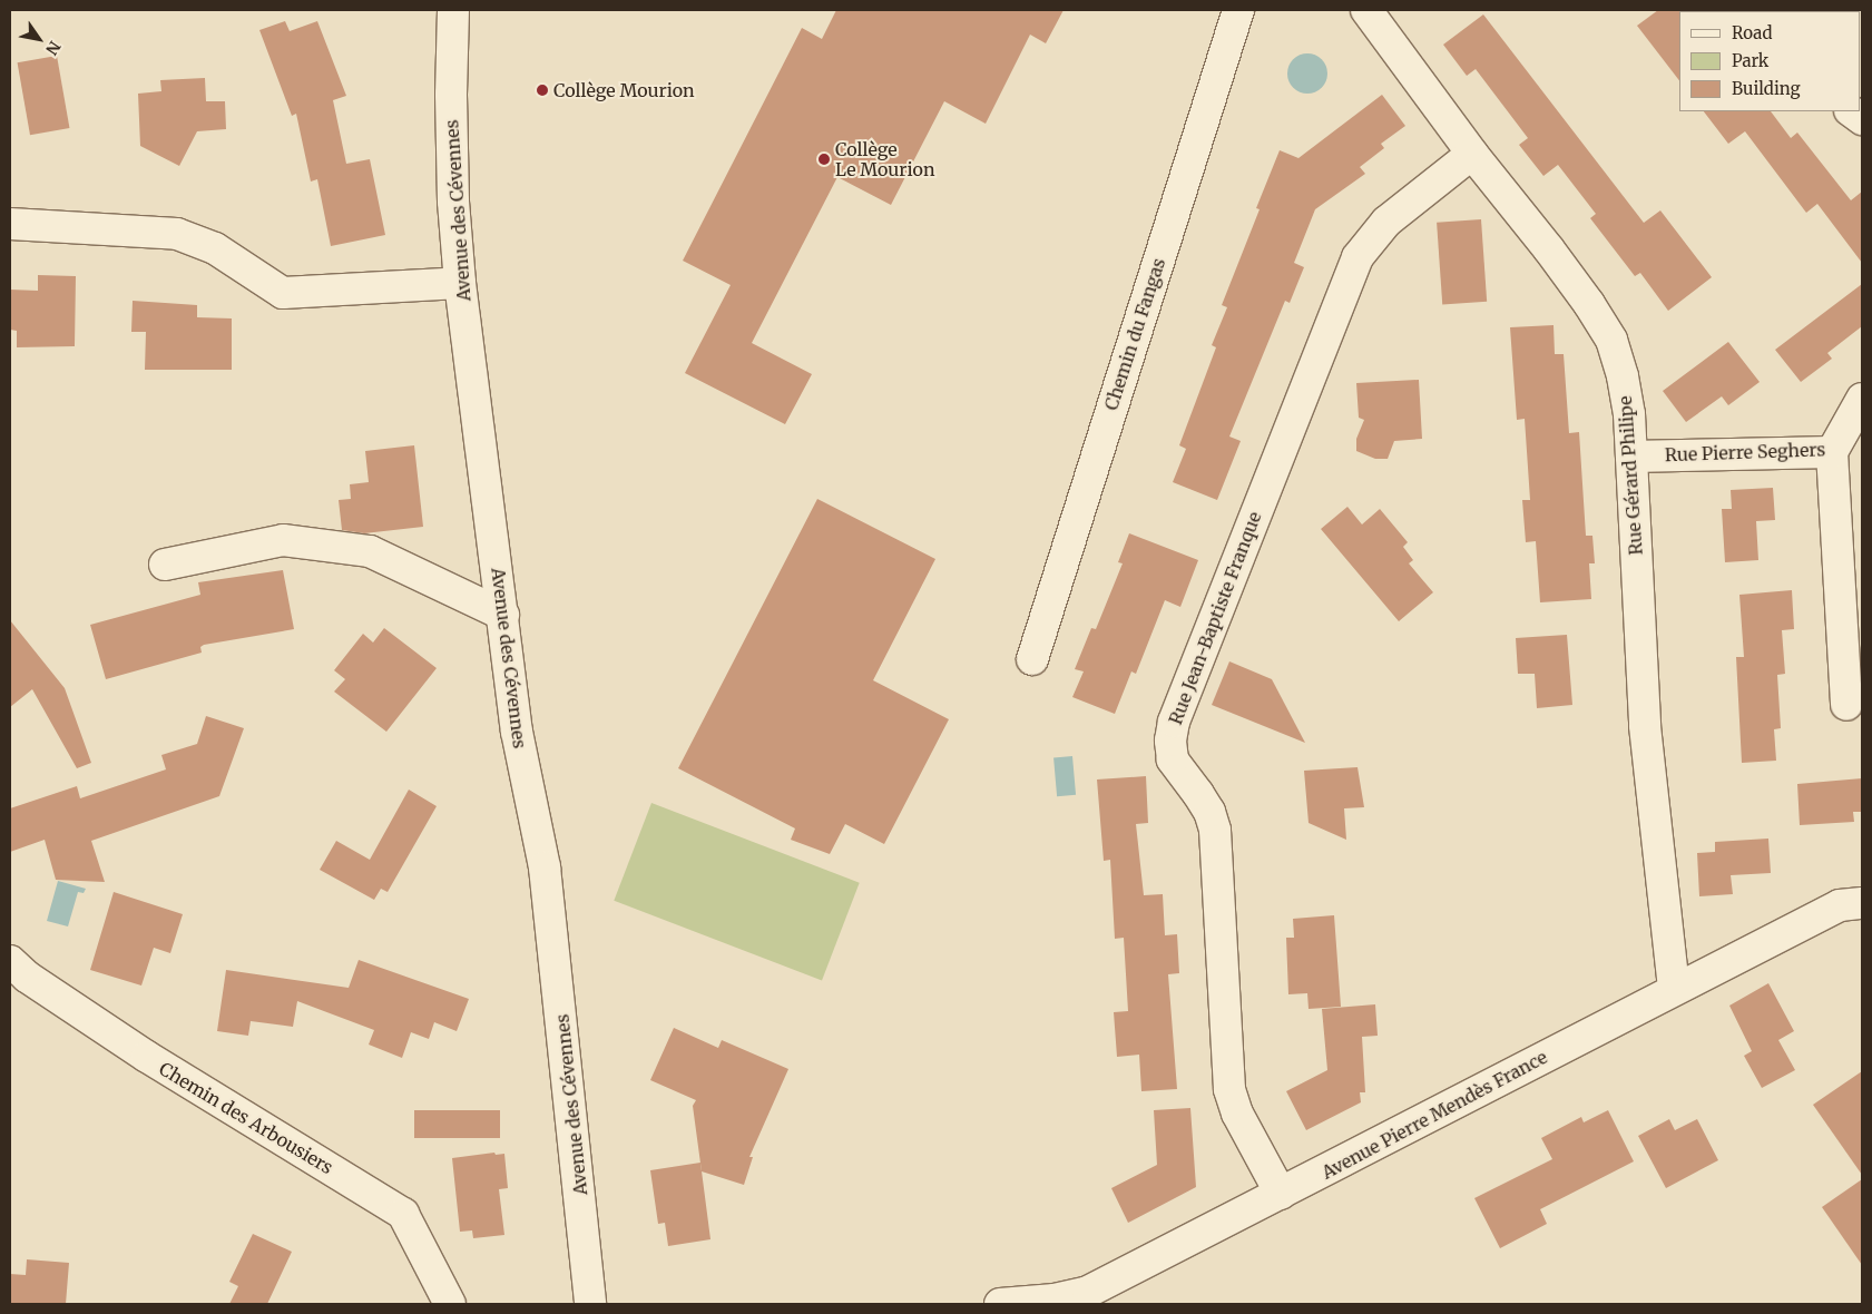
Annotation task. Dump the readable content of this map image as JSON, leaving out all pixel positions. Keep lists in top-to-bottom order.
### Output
{
  "streets": {
    "street": [
      "Avenue des Cévennes",
      "Chemin du Fangas",
      "Rue Pierre Seghers",
      "Rue Gérard Philipe",
      "Rue Jean-Baptiste Franque",
      "Avenue Pierre Mendès France",
      "Chemin des Arbousiers"
    ]
  },
  "crossings": [
    ["Rue Pierre Seghers", "Rue Gérard Philipe"],
    ["Rue Gérard Philipe", "Rue Jean-Baptiste Franque"],
    ["Rue Gérard Philipe", "Avenue Pierre Mendès France"],
    ["Rue Jean-Baptiste Franque", "Avenue Pierre Mendès France"]
  ],
  "places": ["Collège Mourion", "Collège Le Mourion"],
  "legend": ["Road", "Park", "Building"],
  "north": "bottom right"
}
